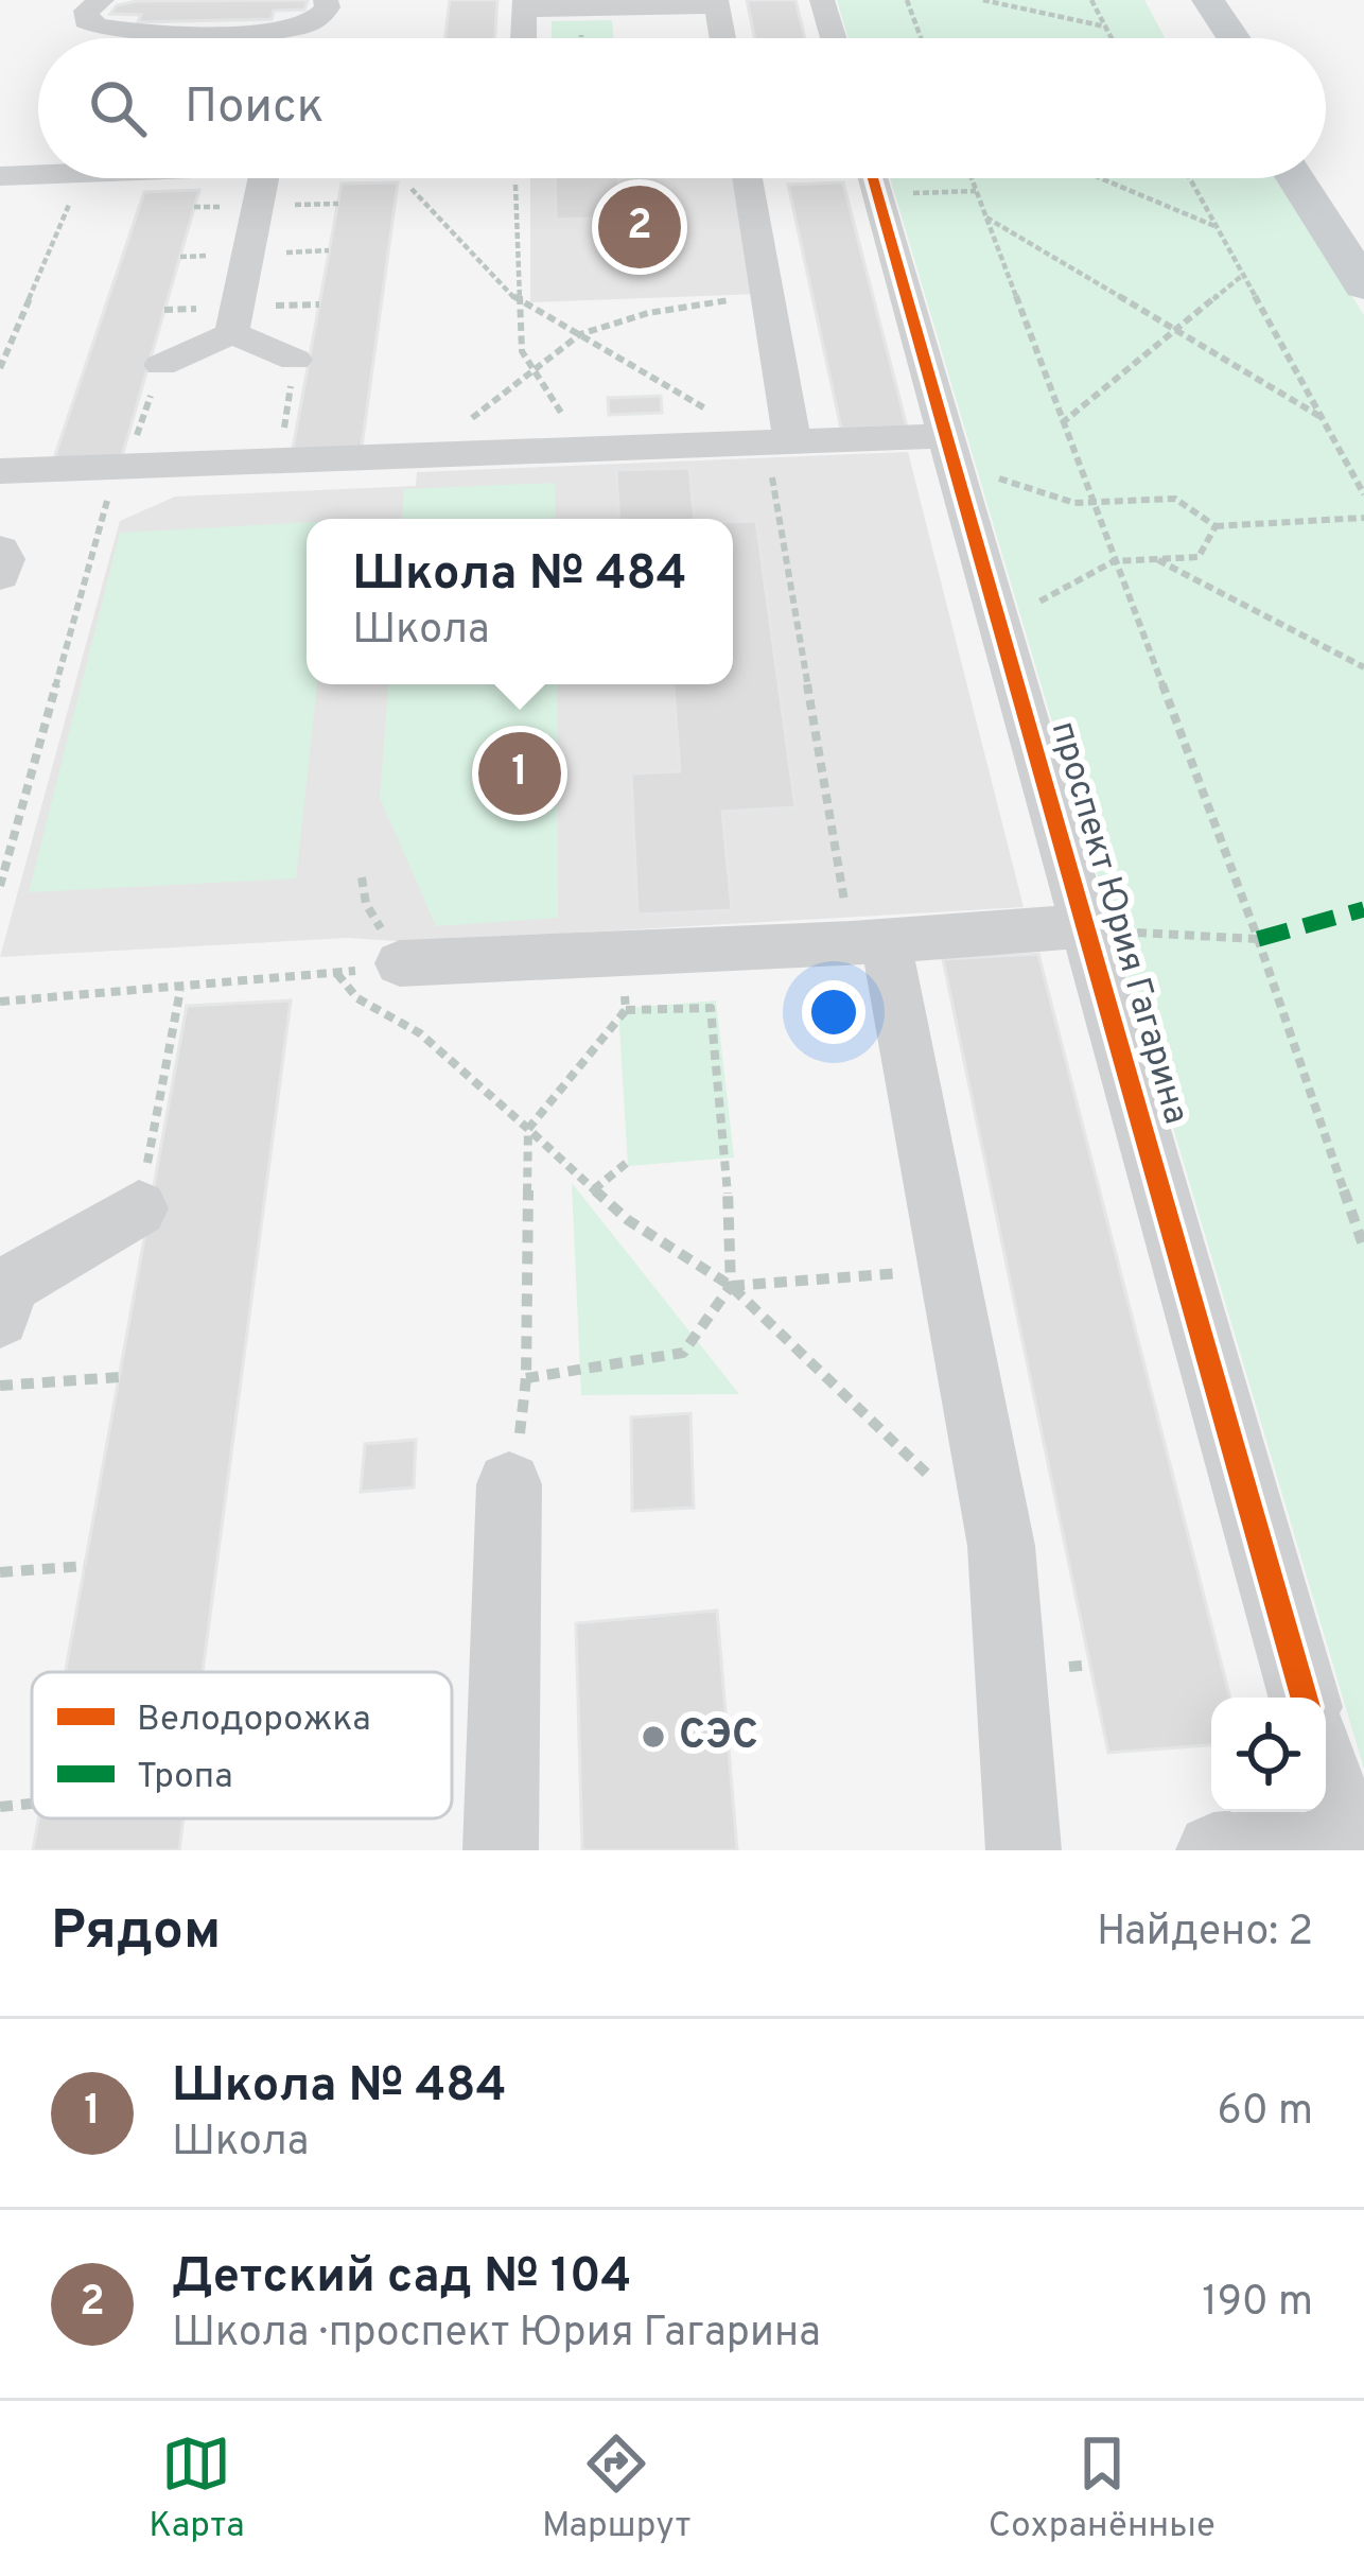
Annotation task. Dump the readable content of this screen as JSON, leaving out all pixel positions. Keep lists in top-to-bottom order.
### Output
{
  "streets": {
    "street": ["проспект Юрия Гагарина"]
  },
  "places": ["СЭС"],
  "legend": ["Велодорожка", "Тропа"],
  "page": {
    "search": "Поиск",
    "pins": ["2", "1"],
    "popup": ["Школа № 484", "Школа"],
    "heading": ["Рядом", "Найдено: 2"],
    "list": [
      {
        "mark": "1",
        "name": "Школа № 484",
        "note": "Школа",
        "value": "60 m"
      },
      {
        "mark": "2",
        "name": "Детский сад № 104",
        "note": "Школа · проспект Юрия Гагарина",
        "value": "190 m"
      }
    ],
    "nav": ["Карта", "Маршрут", "Сохранённые"]
  }
}
